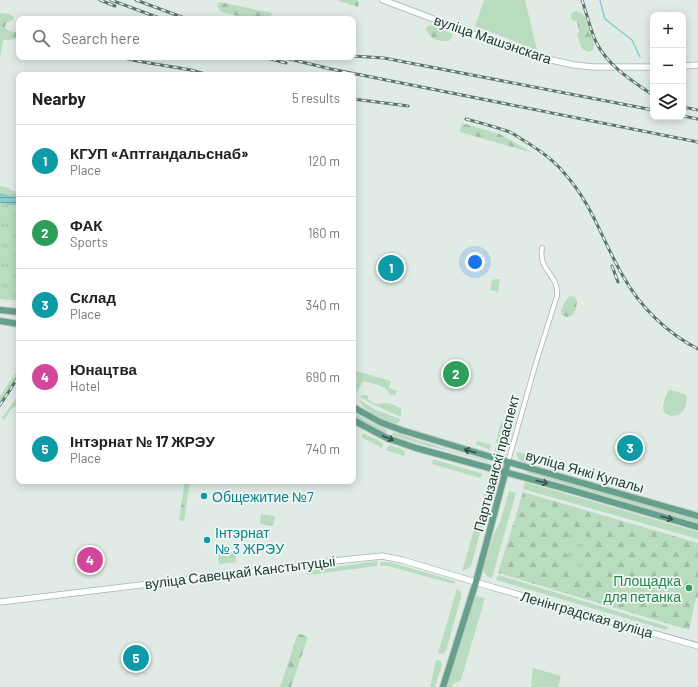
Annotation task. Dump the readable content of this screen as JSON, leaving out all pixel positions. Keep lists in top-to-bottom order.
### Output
{
  "streets": {
    "main road": [
      "вуліца Машэнскага",
      "Партызанскі праспект",
      "вуліца Янкі Купалы",
      "вуліца Савецкай Канстытуцыі",
      "Ленінградская вуліца"
    ]
  },
  "crossings": [
    ["Партызанскі праспект", "вуліца Янкі Купалы"],
    ["Партызанскі праспект", "вуліца Савецкай Канстытуцыі"],
    ["Партызанскі праспект", "Ленінградская вуліца"],
    ["вуліца Савецкай Канстытуцыі", "Ленінградская вуліца"]
  ],
  "places": ["Общежитие №7", "Інтэрнат № 3 ЖРЭУ", "Площадка для петанка"],
  "page": {
    "map_buttons": ["+", "−"],
    "search": "Search here",
    "heading": ["Nearby", "5 results"],
    "list": [
      {
        "mark": "1",
        "name": "КГУП «Аптгандальснаб»",
        "note": "Place",
        "value": "120 m"
      },
      {
        "mark": "2",
        "name": "ФАК",
        "note": "Sports",
        "value": "160 m"
      },
      {
        "mark": "3",
        "name": "Склад",
        "note": "Place",
        "value": "340 m"
      },
      {
        "mark": "4",
        "name": "Юнацтва",
        "note": "Hotel",
        "value": "690 m"
      },
      {
        "mark": "5",
        "name": "Інтэрнат № 17 ЖРЭУ",
        "note": "Place",
        "value": "740 m"
      }
    ],
    "pins": [
      "1",
      "2",
      "3",
      "4",
      "5"
    ]
  }
}
